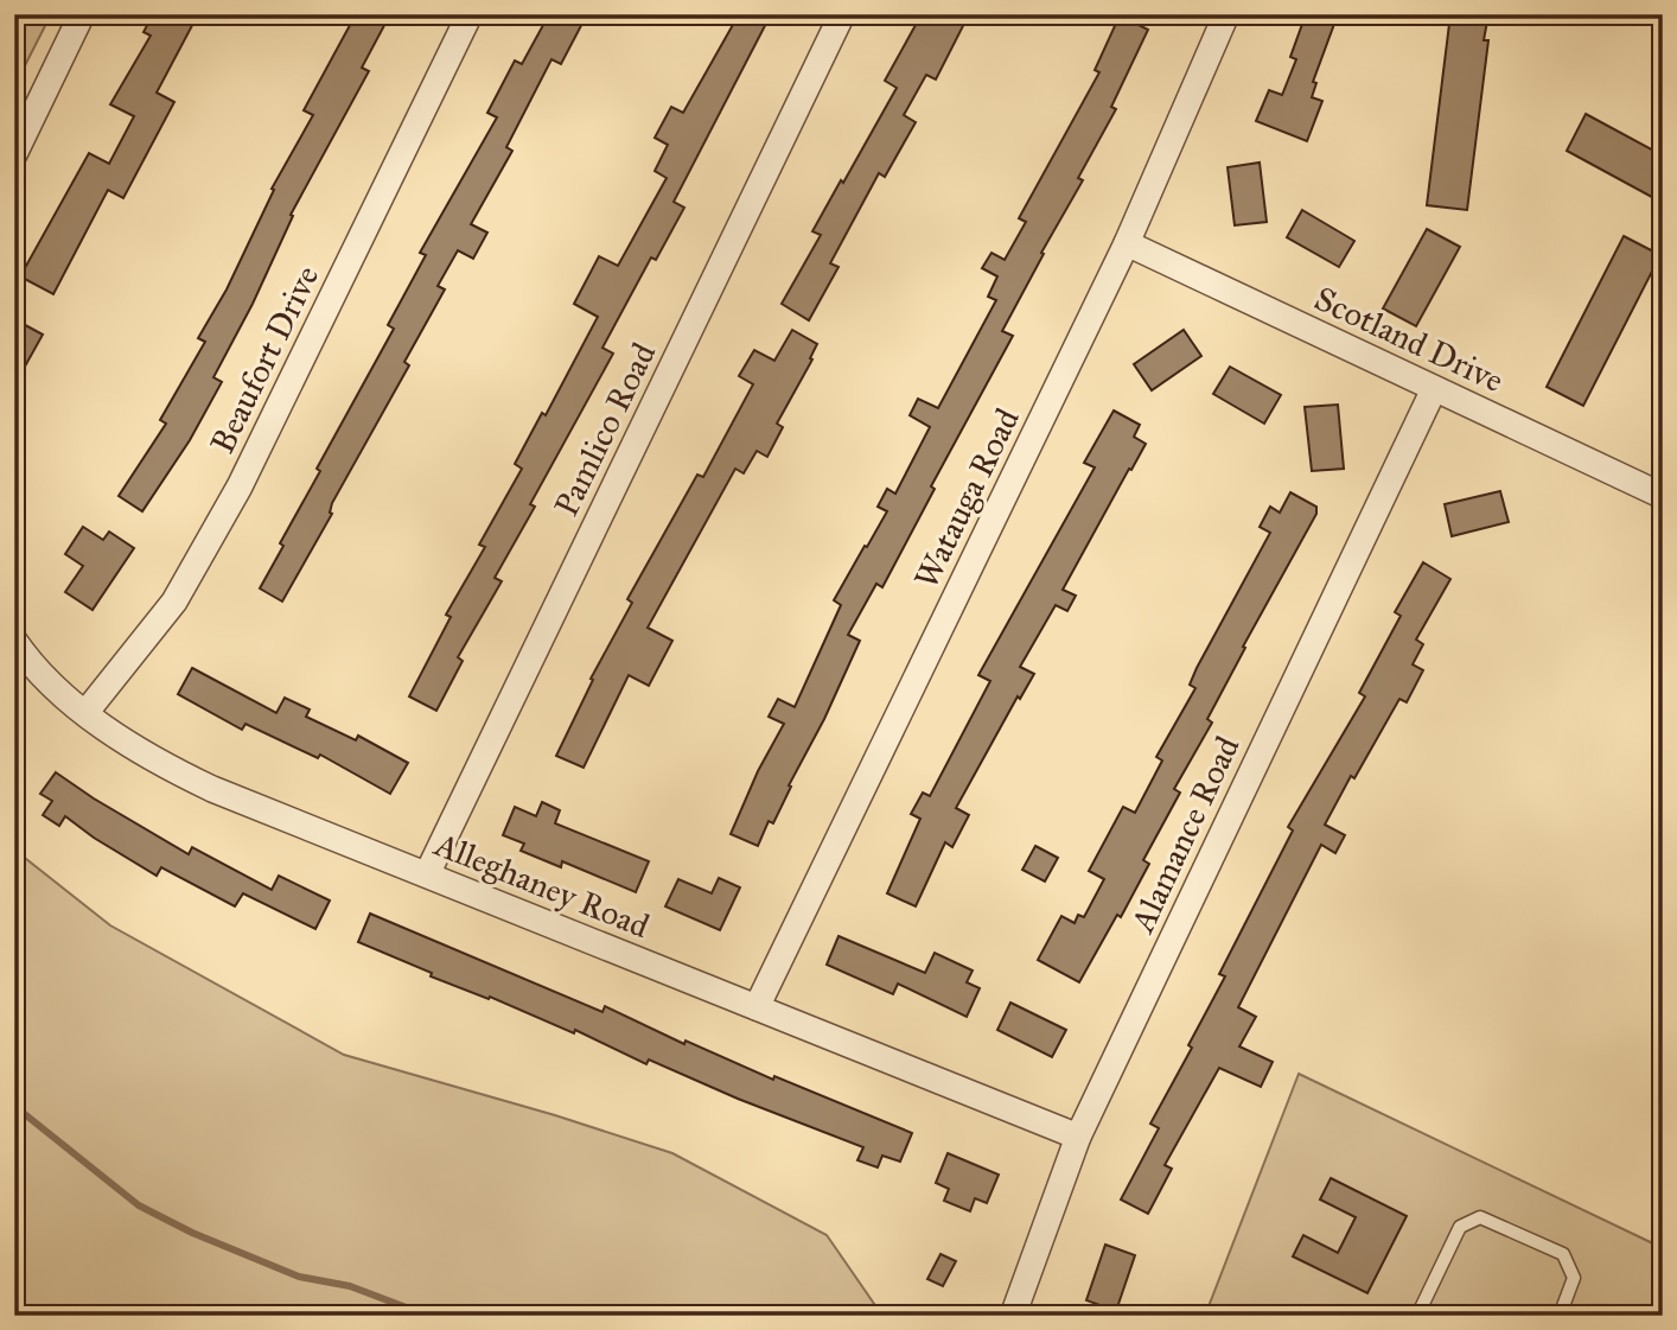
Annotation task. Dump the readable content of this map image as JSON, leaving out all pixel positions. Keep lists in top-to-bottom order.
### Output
{
  "streets": {
    "street": [
      "Scotland Drive",
      "Beaufort Drive",
      "Pamlico Road",
      "Watauga Road",
      "Alamance Road",
      "Alleghaney Road"
    ]
  },
  "crossings": [
    ["Scotland Drive", "Watauga Road"],
    ["Scotland Drive", "Alamance Road"],
    ["Beaufort Drive", "Alleghaney Road"],
    ["Pamlico Road", "Alleghaney Road"],
    ["Watauga Road", "Alleghaney Road"],
    ["Alamance Road", "Alleghaney Road"]
  ]
}
